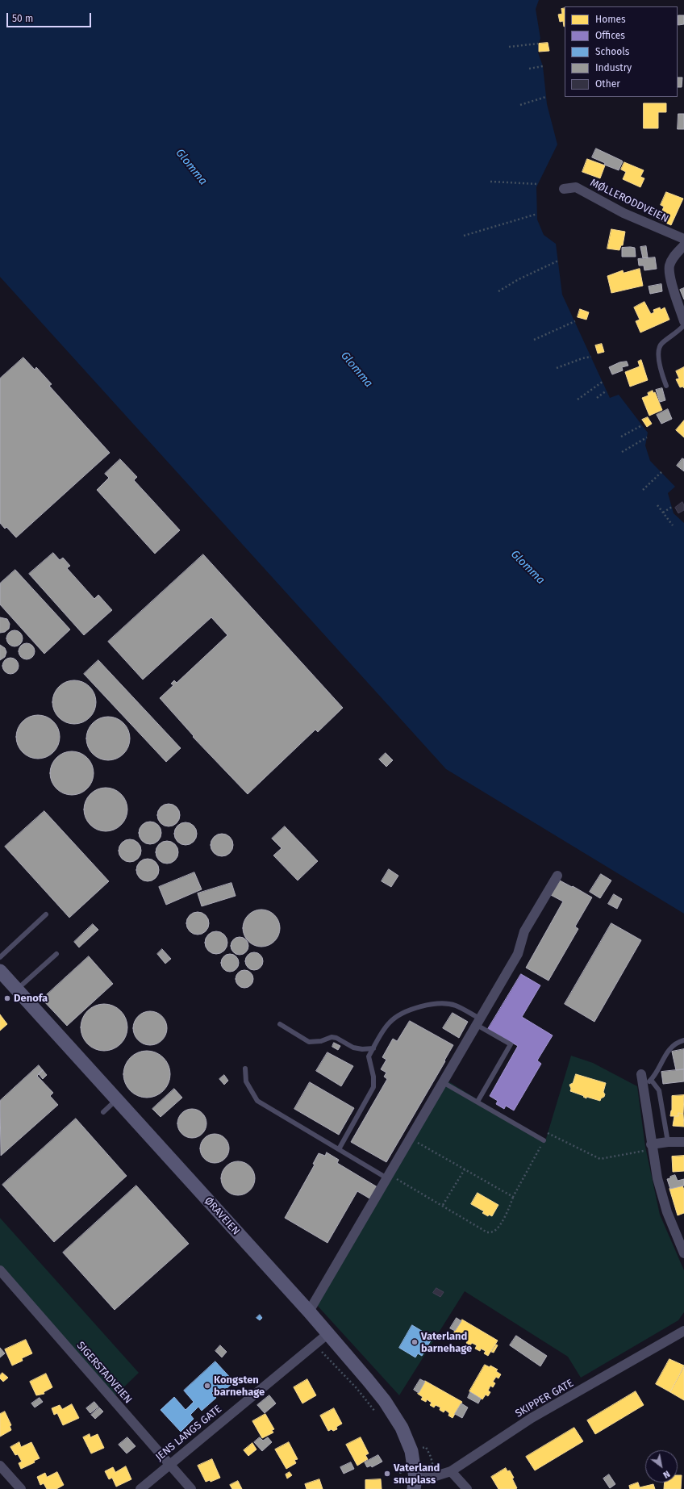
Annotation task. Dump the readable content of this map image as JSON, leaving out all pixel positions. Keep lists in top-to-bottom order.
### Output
{
  "streets": {
    "street": [
      "MØLLERODDVEIEN",
      "ØRAVEIEN",
      "SIGERSTADVEIEN",
      "SKIPPER GATE",
      "JENS LANGS GATE"
    ]
  },
  "crossings": [
    ["ØRAVEIEN", "SKIPPER GATE"],
    ["ØRAVEIEN", "JENS LANGS GATE"],
    ["SIGERSTADVEIEN", "JENS LANGS GATE"]
  ],
  "water": ["Glomma"],
  "places": [
    "Denofa",
    "Vaterland barnehage",
    "Kongsten barnehage",
    "Vaterland snuplass"
  ],
  "legend": [
    "Homes",
    "Offices",
    "Schools",
    "Industry",
    "Other"
  ],
  "scale_bar": "50 m",
  "north": "bottom right"
}
